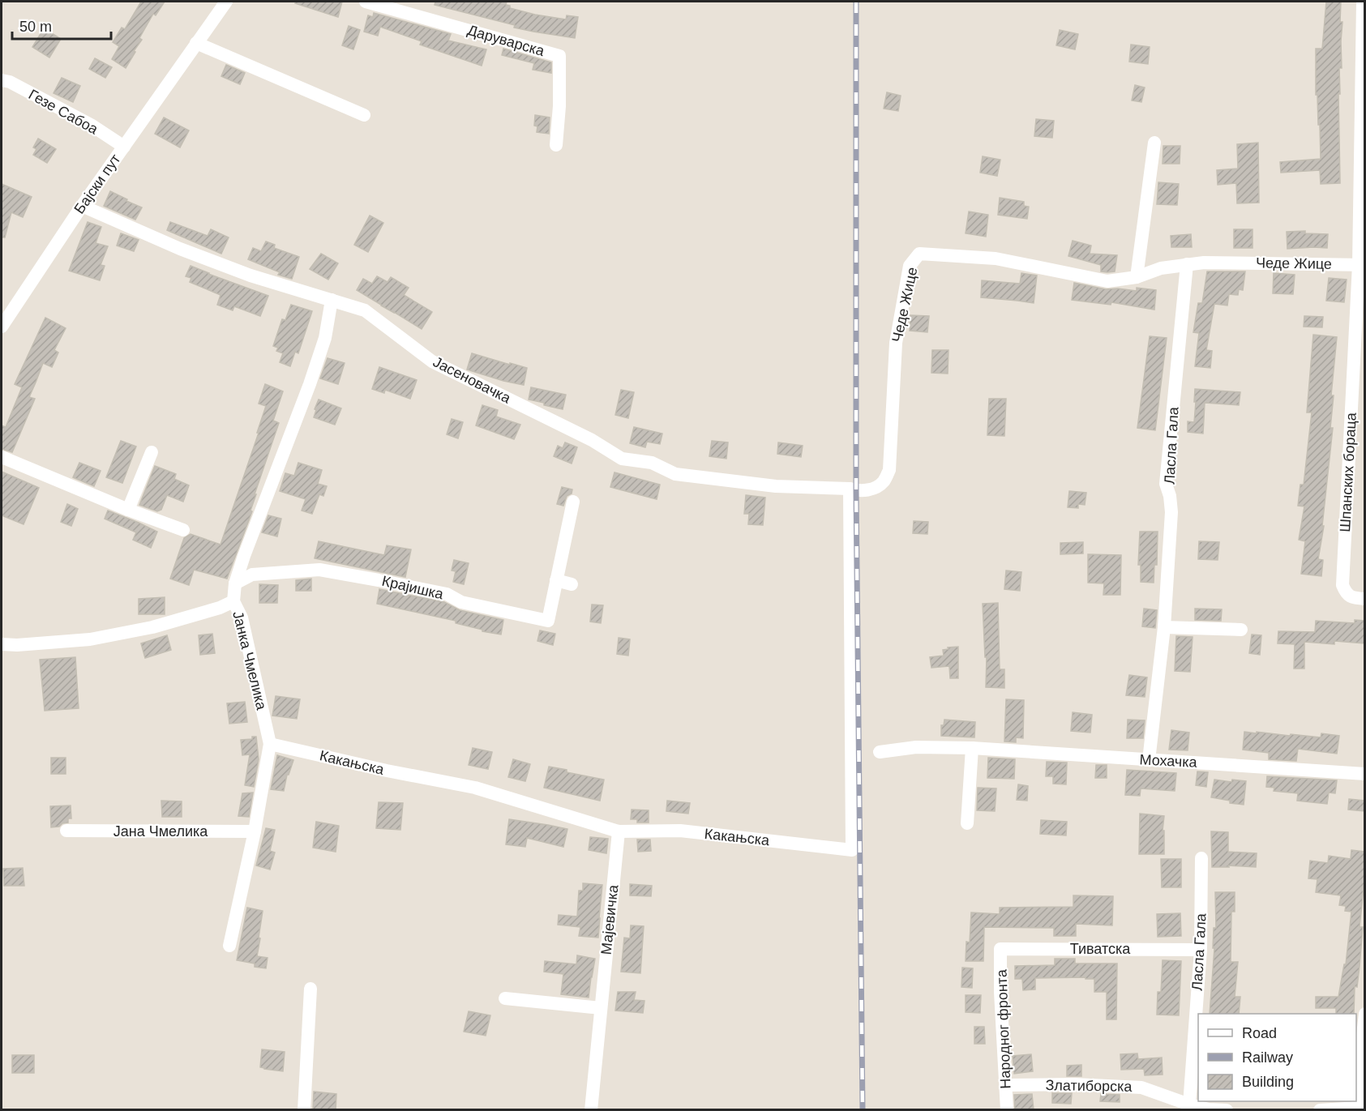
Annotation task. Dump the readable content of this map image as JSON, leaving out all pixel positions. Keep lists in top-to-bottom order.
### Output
{
  "streets": {
    "street": [
      "Даруварска",
      "Гезе Сабоа",
      "Бајски пут",
      "Чеде Жице",
      "Јасеновачка",
      "Ласла Гала",
      "Шпанских бораца",
      "Крајишка",
      "Јанка Чмелика",
      "Мохачка",
      "Какањска",
      "Јана Чмелика",
      "Мајевичка",
      "Тиватска",
      "Народног фронта",
      "Златиборска"
    ]
  },
  "crossings": [
    ["Гезе Сабоа", "Бајски пут"],
    ["Бајски пут", "Јасеновачка"],
    ["Чеде Жице", "Јасеновачка"],
    ["Чеде Жице", "Ласла Гала"],
    ["Чеде Жице", "Шпанских бораца"],
    ["Чеде Жице", "Какањска"],
    ["Јасеновачка", "Јанка Чмелика"],
    ["Јасеновачка", "Какањска"],
    ["Ласла Гала", "Мохачка"],
    ["Ласла Гала", "Тиватска"],
    ["Ласла Гала", "Златиборска"],
    ["Крајишка", "Јанка Чмелика"],
    ["Јанка Чмелика", "Какањска"],
    ["Јанка Чмелика", "Јана Чмелика"],
    ["Какањска", "Мајевичка"],
    ["Тиватска", "Народног фронта"],
    ["Народног фронта", "Златиборска"]
  ],
  "legend": ["Road", "Railway", "Building"],
  "scale_bar": "50 m"
}
